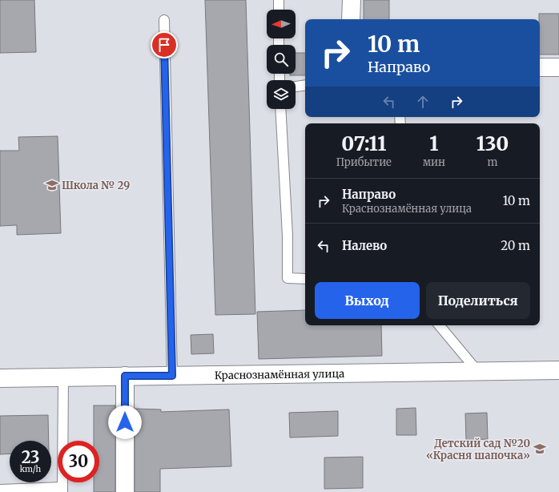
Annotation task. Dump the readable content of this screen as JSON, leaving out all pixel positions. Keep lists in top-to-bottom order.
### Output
{
  "streets": {
    "street": ["Краснознамённая улица"]
  },
  "places": {
    "school or university": ["Школа № 29", "Детский сад №20 «Красня шапочка»"]
  },
  "north": "left",
  "page": {
    "turn": ["10 m", "Направо"],
    "eta": [
      "07:11",
      "Прибытие",
      "1",
      "мин",
      "130",
      "m"
    ],
    "list": [
      {
        "name": "Направо",
        "note": "Краснознамённая улица",
        "value": "10 m"
      },
      {
        "name": "Налево",
        "value": "20 m"
      }
    ],
    "buttons": ["Выход", "Поделиться"],
    "speed": "23 km/h",
    "limit": "30"
  }
}
